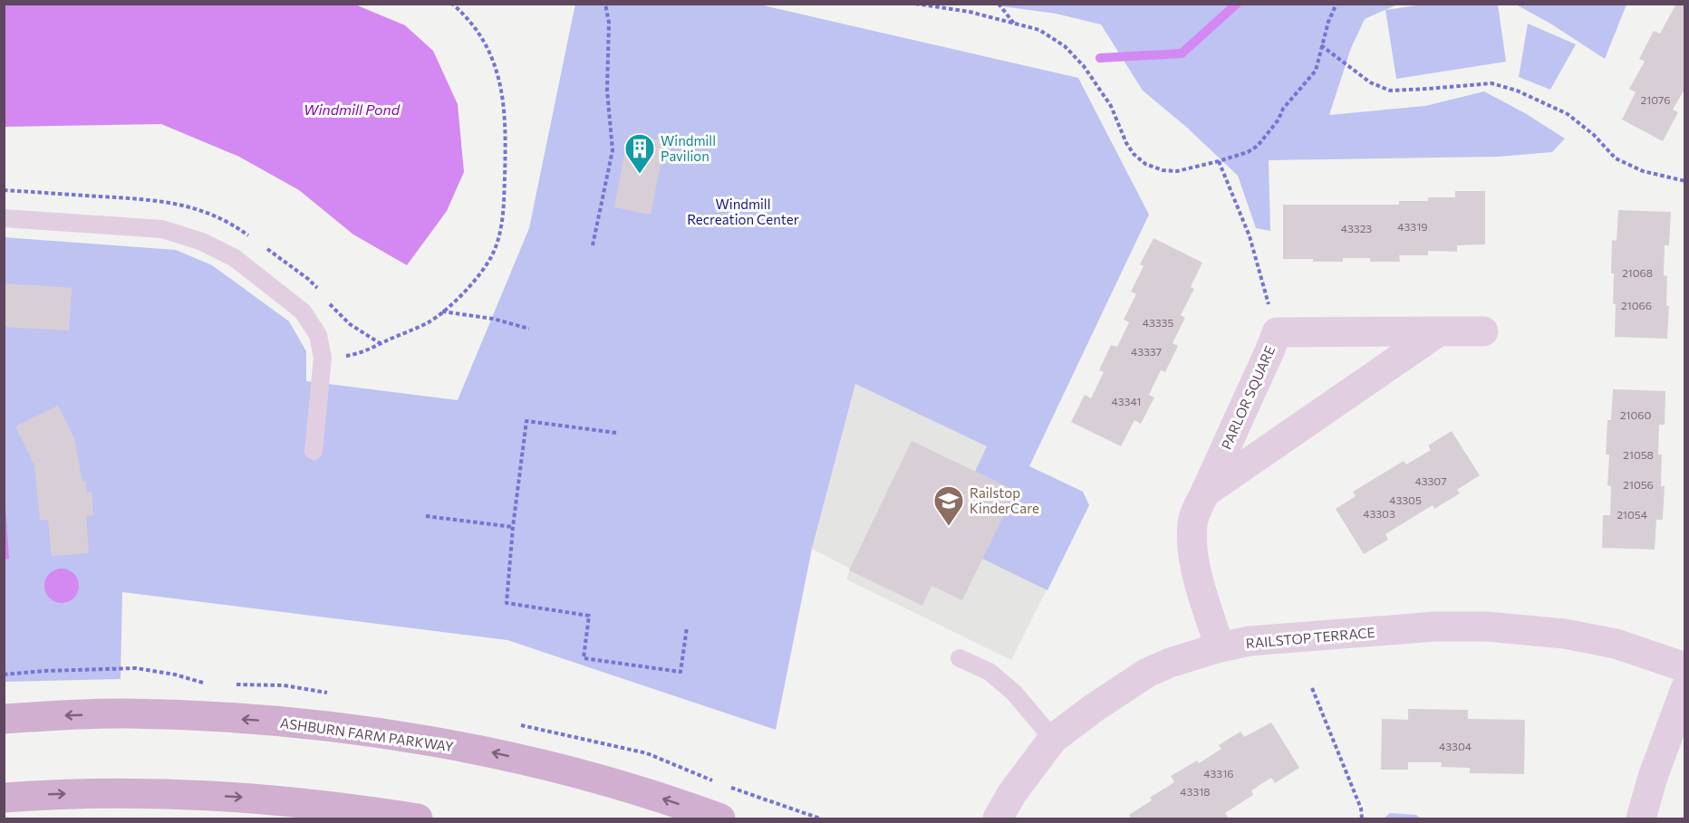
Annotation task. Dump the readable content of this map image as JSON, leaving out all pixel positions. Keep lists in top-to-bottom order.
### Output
{
  "streets": {
    "main road": ["ASHBURN FARM PARKWAY"],
    "street": ["PARLOR SQUARE", "RAILSTOP TERRACE"]
  },
  "crossings": [
    ["PARLOR SQUARE", "RAILSTOP TERRACE"]
  ],
  "water": ["Windmill Pond"],
  "parks": ["Windmill Recreation Center"],
  "places": {
    "building": ["Windmill Pavilion"],
    "school or university": ["Railstop KinderCare"]
  },
  "house_numbers": [
    "21076",
    "43319",
    "43323",
    "21068",
    "21066",
    "43335",
    "43337",
    "43341",
    "21060",
    "21058",
    "43307",
    "21056",
    "43305",
    "43303",
    "21054",
    "43304",
    "43316",
    "43318"
  ]
}
